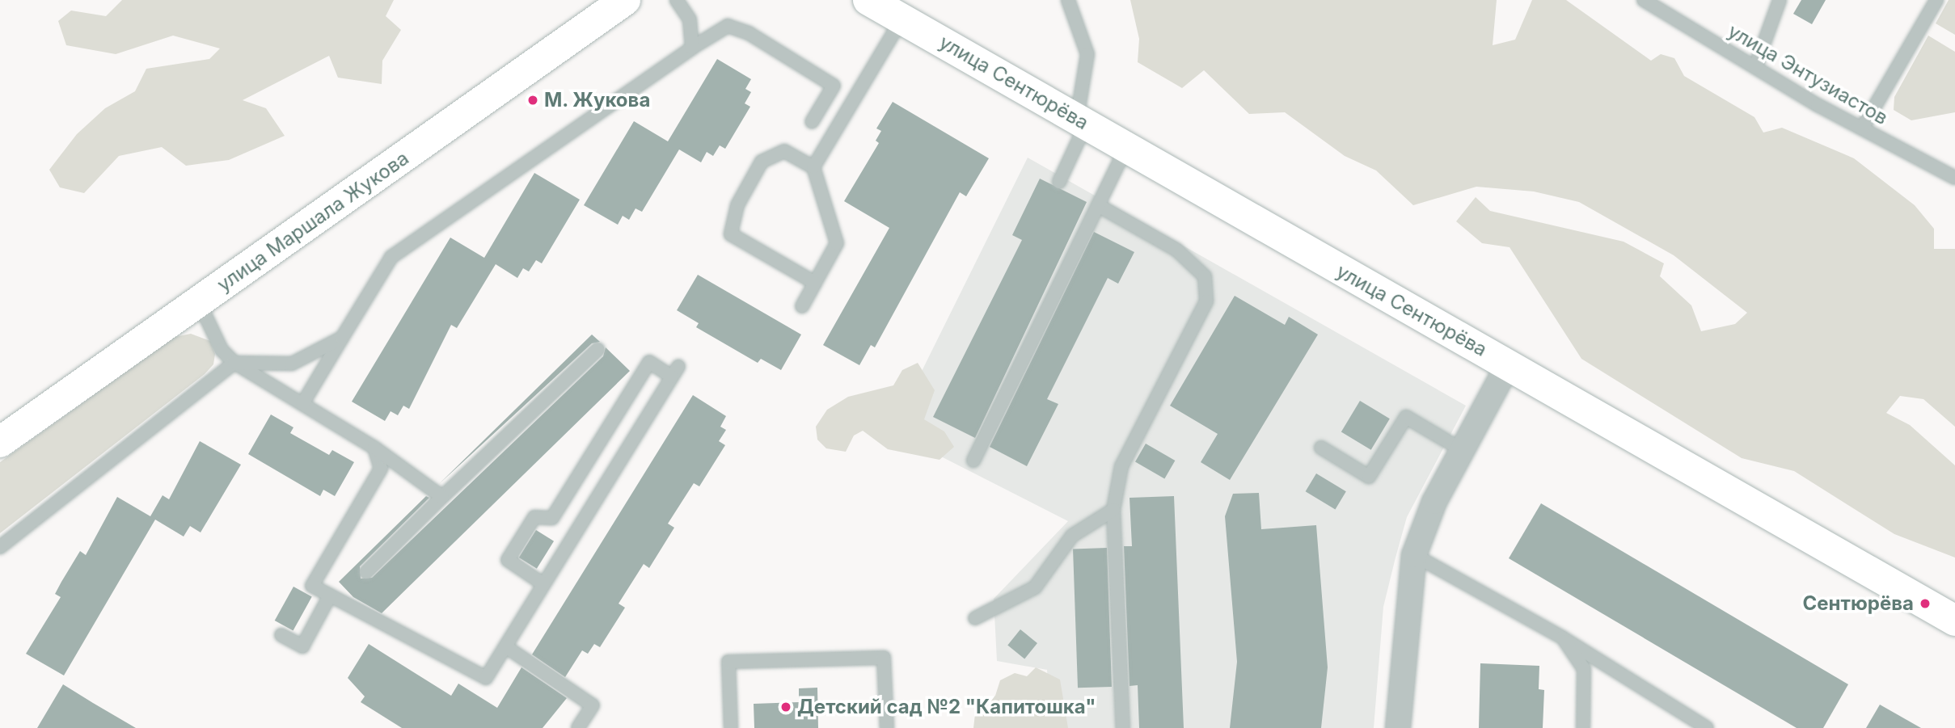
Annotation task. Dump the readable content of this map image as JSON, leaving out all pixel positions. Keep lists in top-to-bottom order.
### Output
{
  "streets": {
    "main road": ["улица Сентюрёва", "улица Маршала Жукова"],
    "lane": ["улица Энтузиастов"]
  },
  "places": ["М. Жукова", "Сентюрёва", "Детский сад №2 \"Капитошка\""]
}
